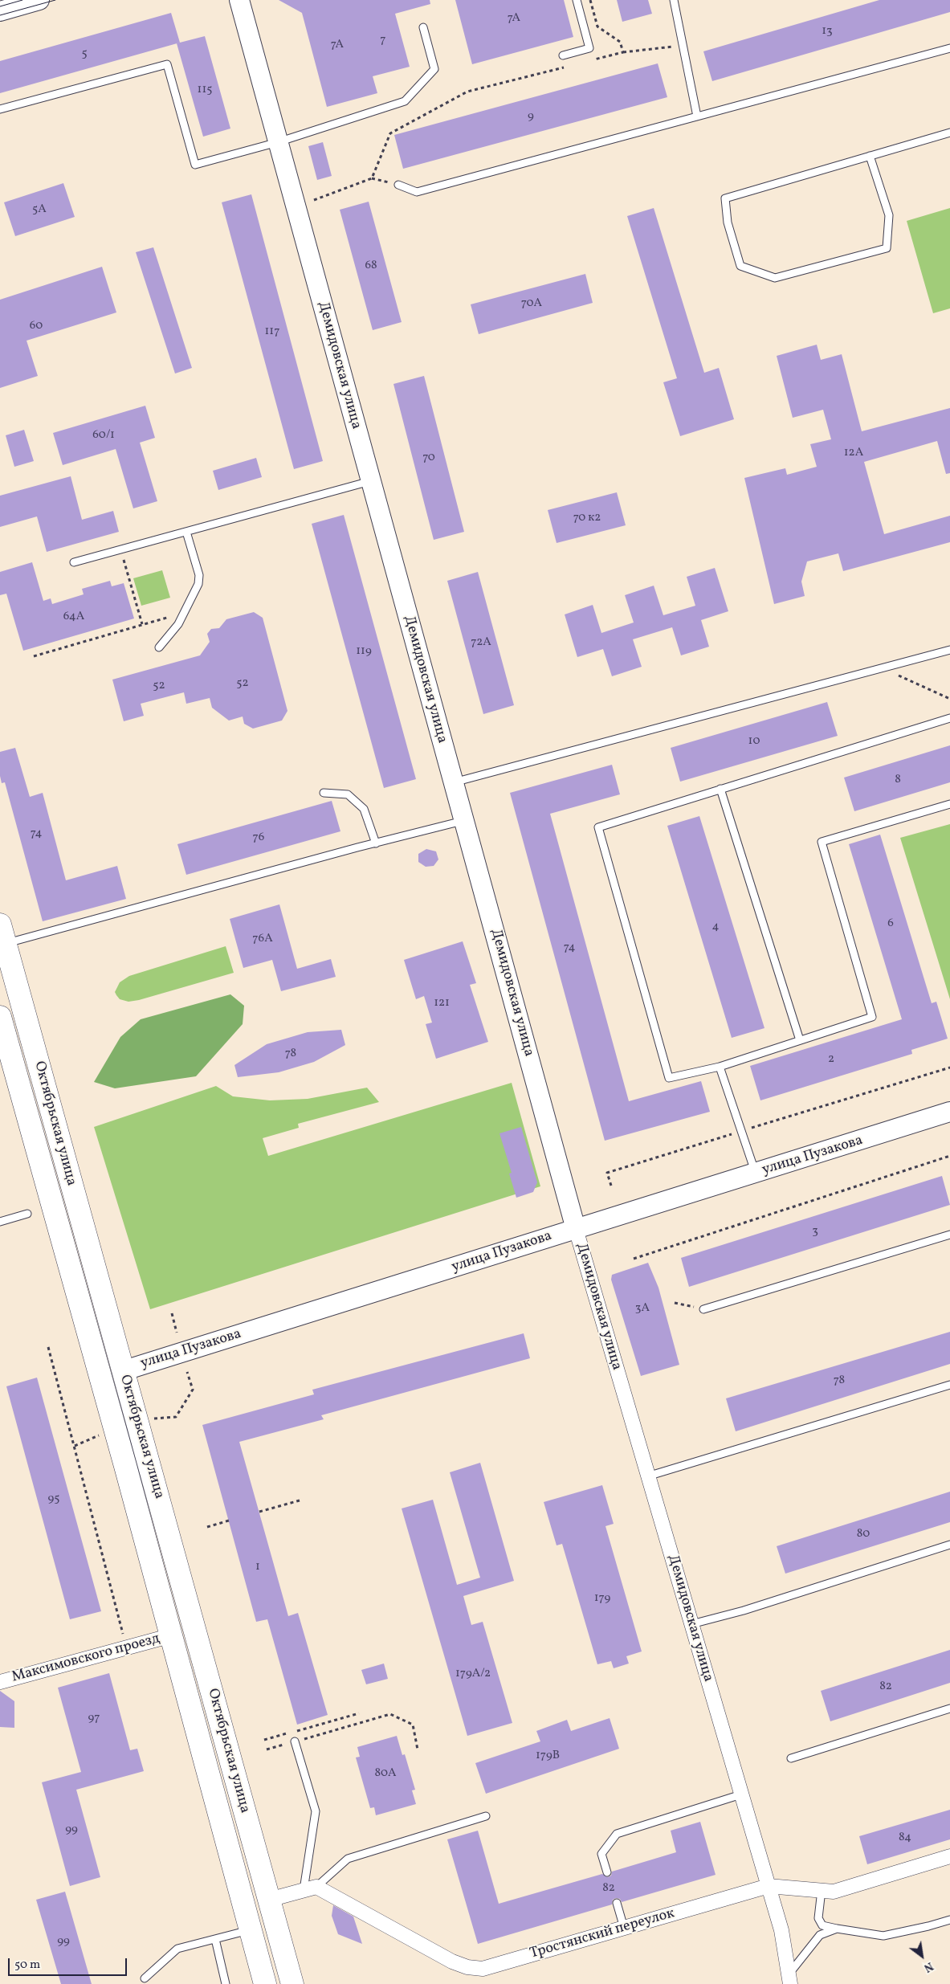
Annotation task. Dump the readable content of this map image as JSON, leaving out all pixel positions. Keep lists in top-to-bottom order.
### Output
{
  "streets": {
    "main road": ["Октябрьская улица"],
    "street": [
      "Демидовская улица",
      "улица Пузакова",
      "Максимовского проезд",
      "Тростянский переулок"
    ]
  },
  "crossings": [
    ["Демидовская улица", "улица Пузакова"],
    ["Демидовская улица", "Тростянский переулок"],
    ["Октябрьская улица", "улица Пузакова"],
    ["Октябрьская улица", "Максимовского проезд"]
  ],
  "house_numbers": [
    "7А",
    "13",
    "7",
    "7А",
    "5",
    "115",
    "9",
    "5А",
    "68",
    "70А",
    "60",
    "117",
    "60/1",
    "12А",
    "70",
    "70 к2",
    "64А",
    "72А",
    "119",
    "52",
    "52",
    "10",
    "8",
    "74",
    "76",
    "6",
    "4",
    "76А",
    "74",
    "121",
    "78",
    "2",
    "3",
    "3А",
    "78",
    "95",
    "80",
    "1",
    "179",
    "179А/2",
    "82",
    "97",
    "179В",
    "80А",
    "99",
    "84",
    "82",
    "99"
  ],
  "scale_bar": "50 m",
  "north": "bottom right"
}
